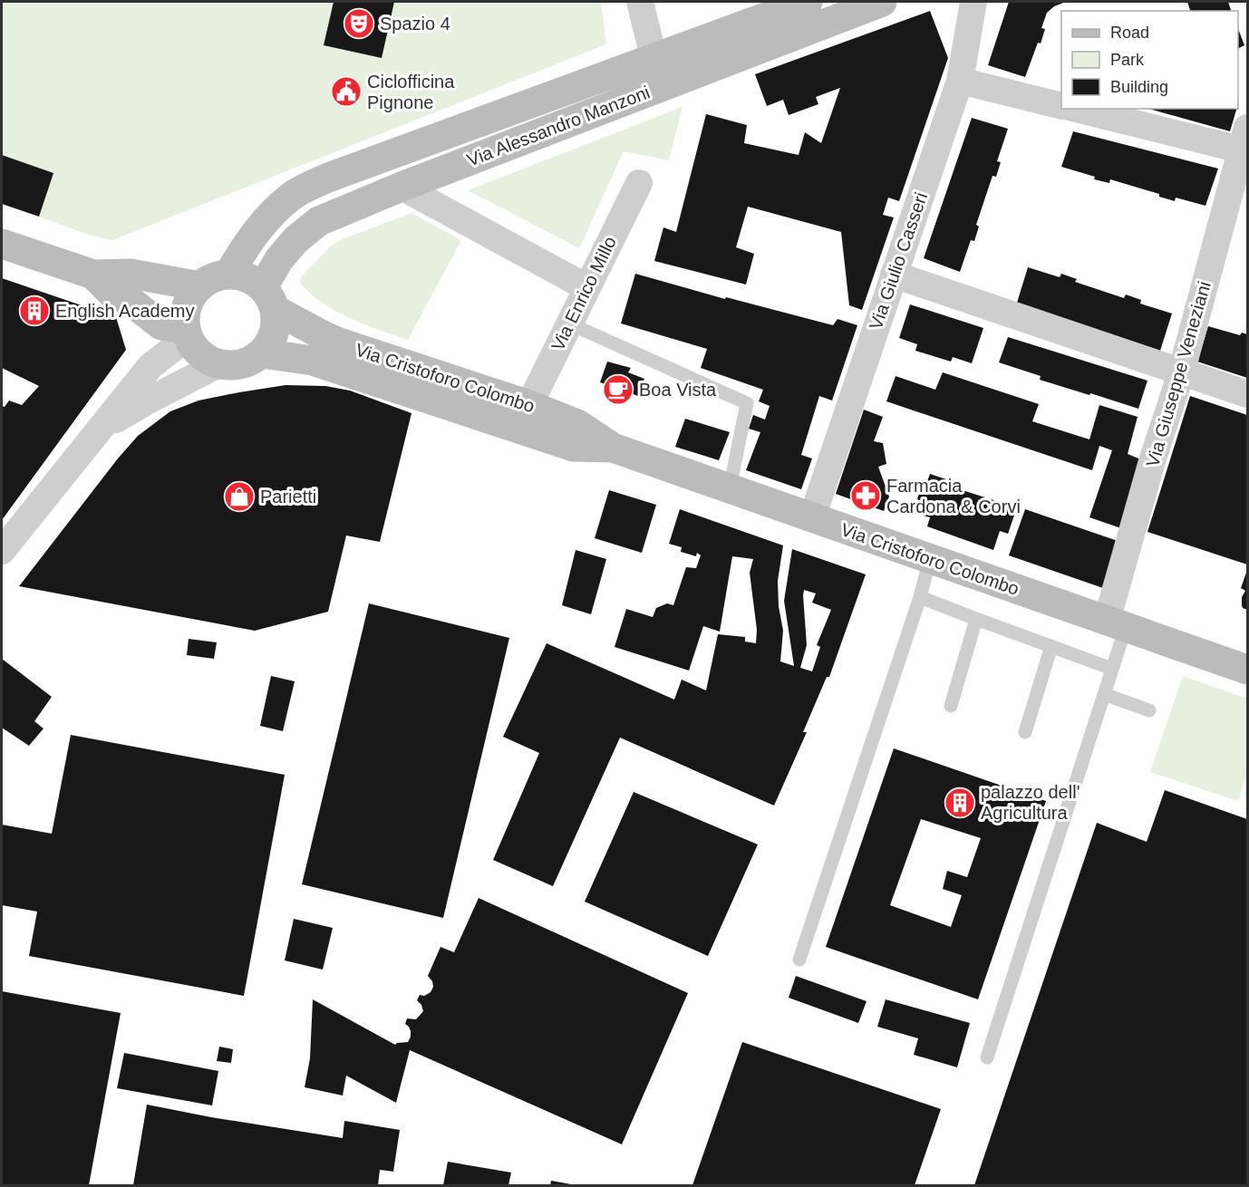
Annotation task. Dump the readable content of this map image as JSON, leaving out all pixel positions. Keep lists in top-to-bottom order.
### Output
{
  "streets": {
    "main road": ["Via Alessandro Manzoni", "Via Cristoforo Colombo"],
    "street": ["Via Giulio Casseri", "Via Enrico Millo", "Via Giuseppe Veneziani"]
  },
  "crossings": [
    ["Via Alessandro Manzoni", "Via Cristoforo Colombo"],
    ["Via Giulio Casseri", "Via Cristoforo Colombo"],
    ["Via Enrico Millo", "Via Cristoforo Colombo"],
    ["Via Giuseppe Veneziani", "Via Cristoforo Colombo"]
  ],
  "places": {
    "theatre": ["Spazio 4"],
    "public building": ["Ciclofficina Pignone"],
    "building": ["English Academy", "palazzo dell' Agricultura"],
    "cafe": ["Boa Vista"],
    "pharmacy": ["Farmacia Cardona & Corvi"],
    "shop": ["Parietti"]
  },
  "legend": ["Road", "Park", "Building"]
}
